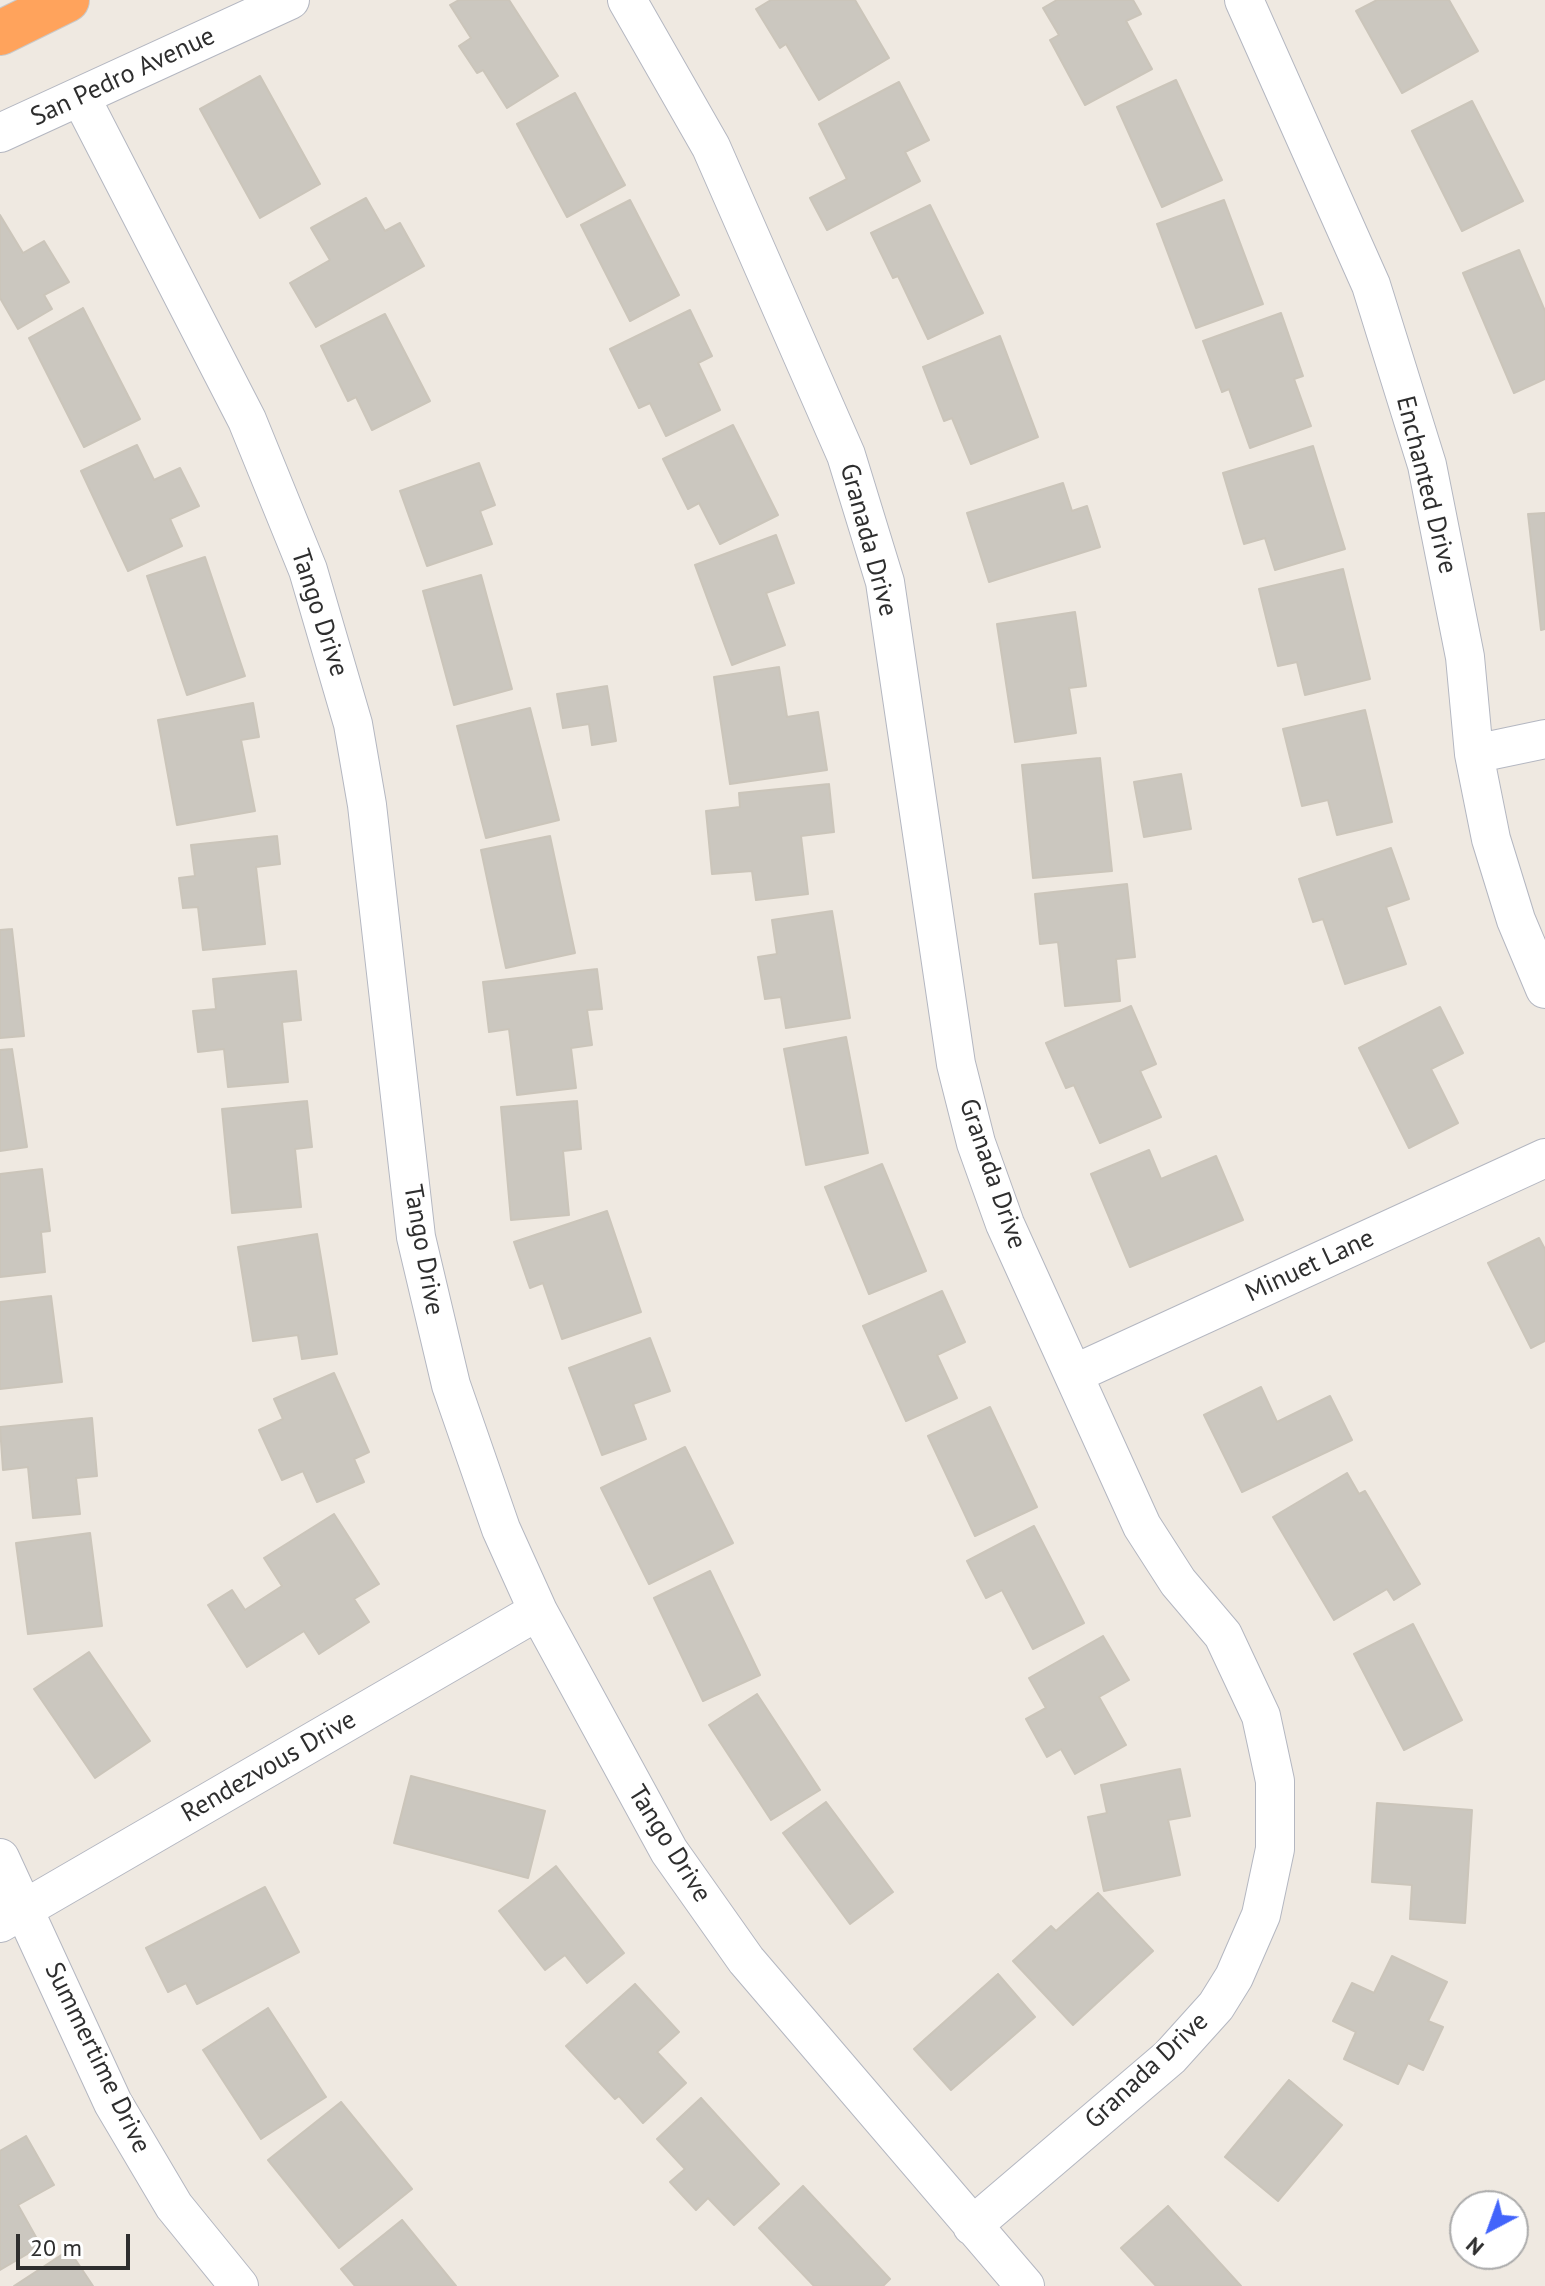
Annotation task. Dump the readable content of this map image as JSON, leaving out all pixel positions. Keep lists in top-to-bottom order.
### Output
{
  "streets": {
    "street": [
      "San Pedro Avenue",
      "Enchanted Drive",
      "Granada Drive",
      "Tango Drive",
      "Minuet Lane",
      "Rendezvous Drive",
      "Summertime Drive"
    ]
  },
  "crossings": [
    ["San Pedro Avenue", "Tango Drive"],
    ["Granada Drive", "Tango Drive"],
    ["Granada Drive", "Minuet Lane"],
    ["Tango Drive", "Rendezvous Drive"],
    ["Rendezvous Drive", "Summertime Drive"]
  ],
  "scale_bar": "20 m",
  "north": "bottom left"
}
